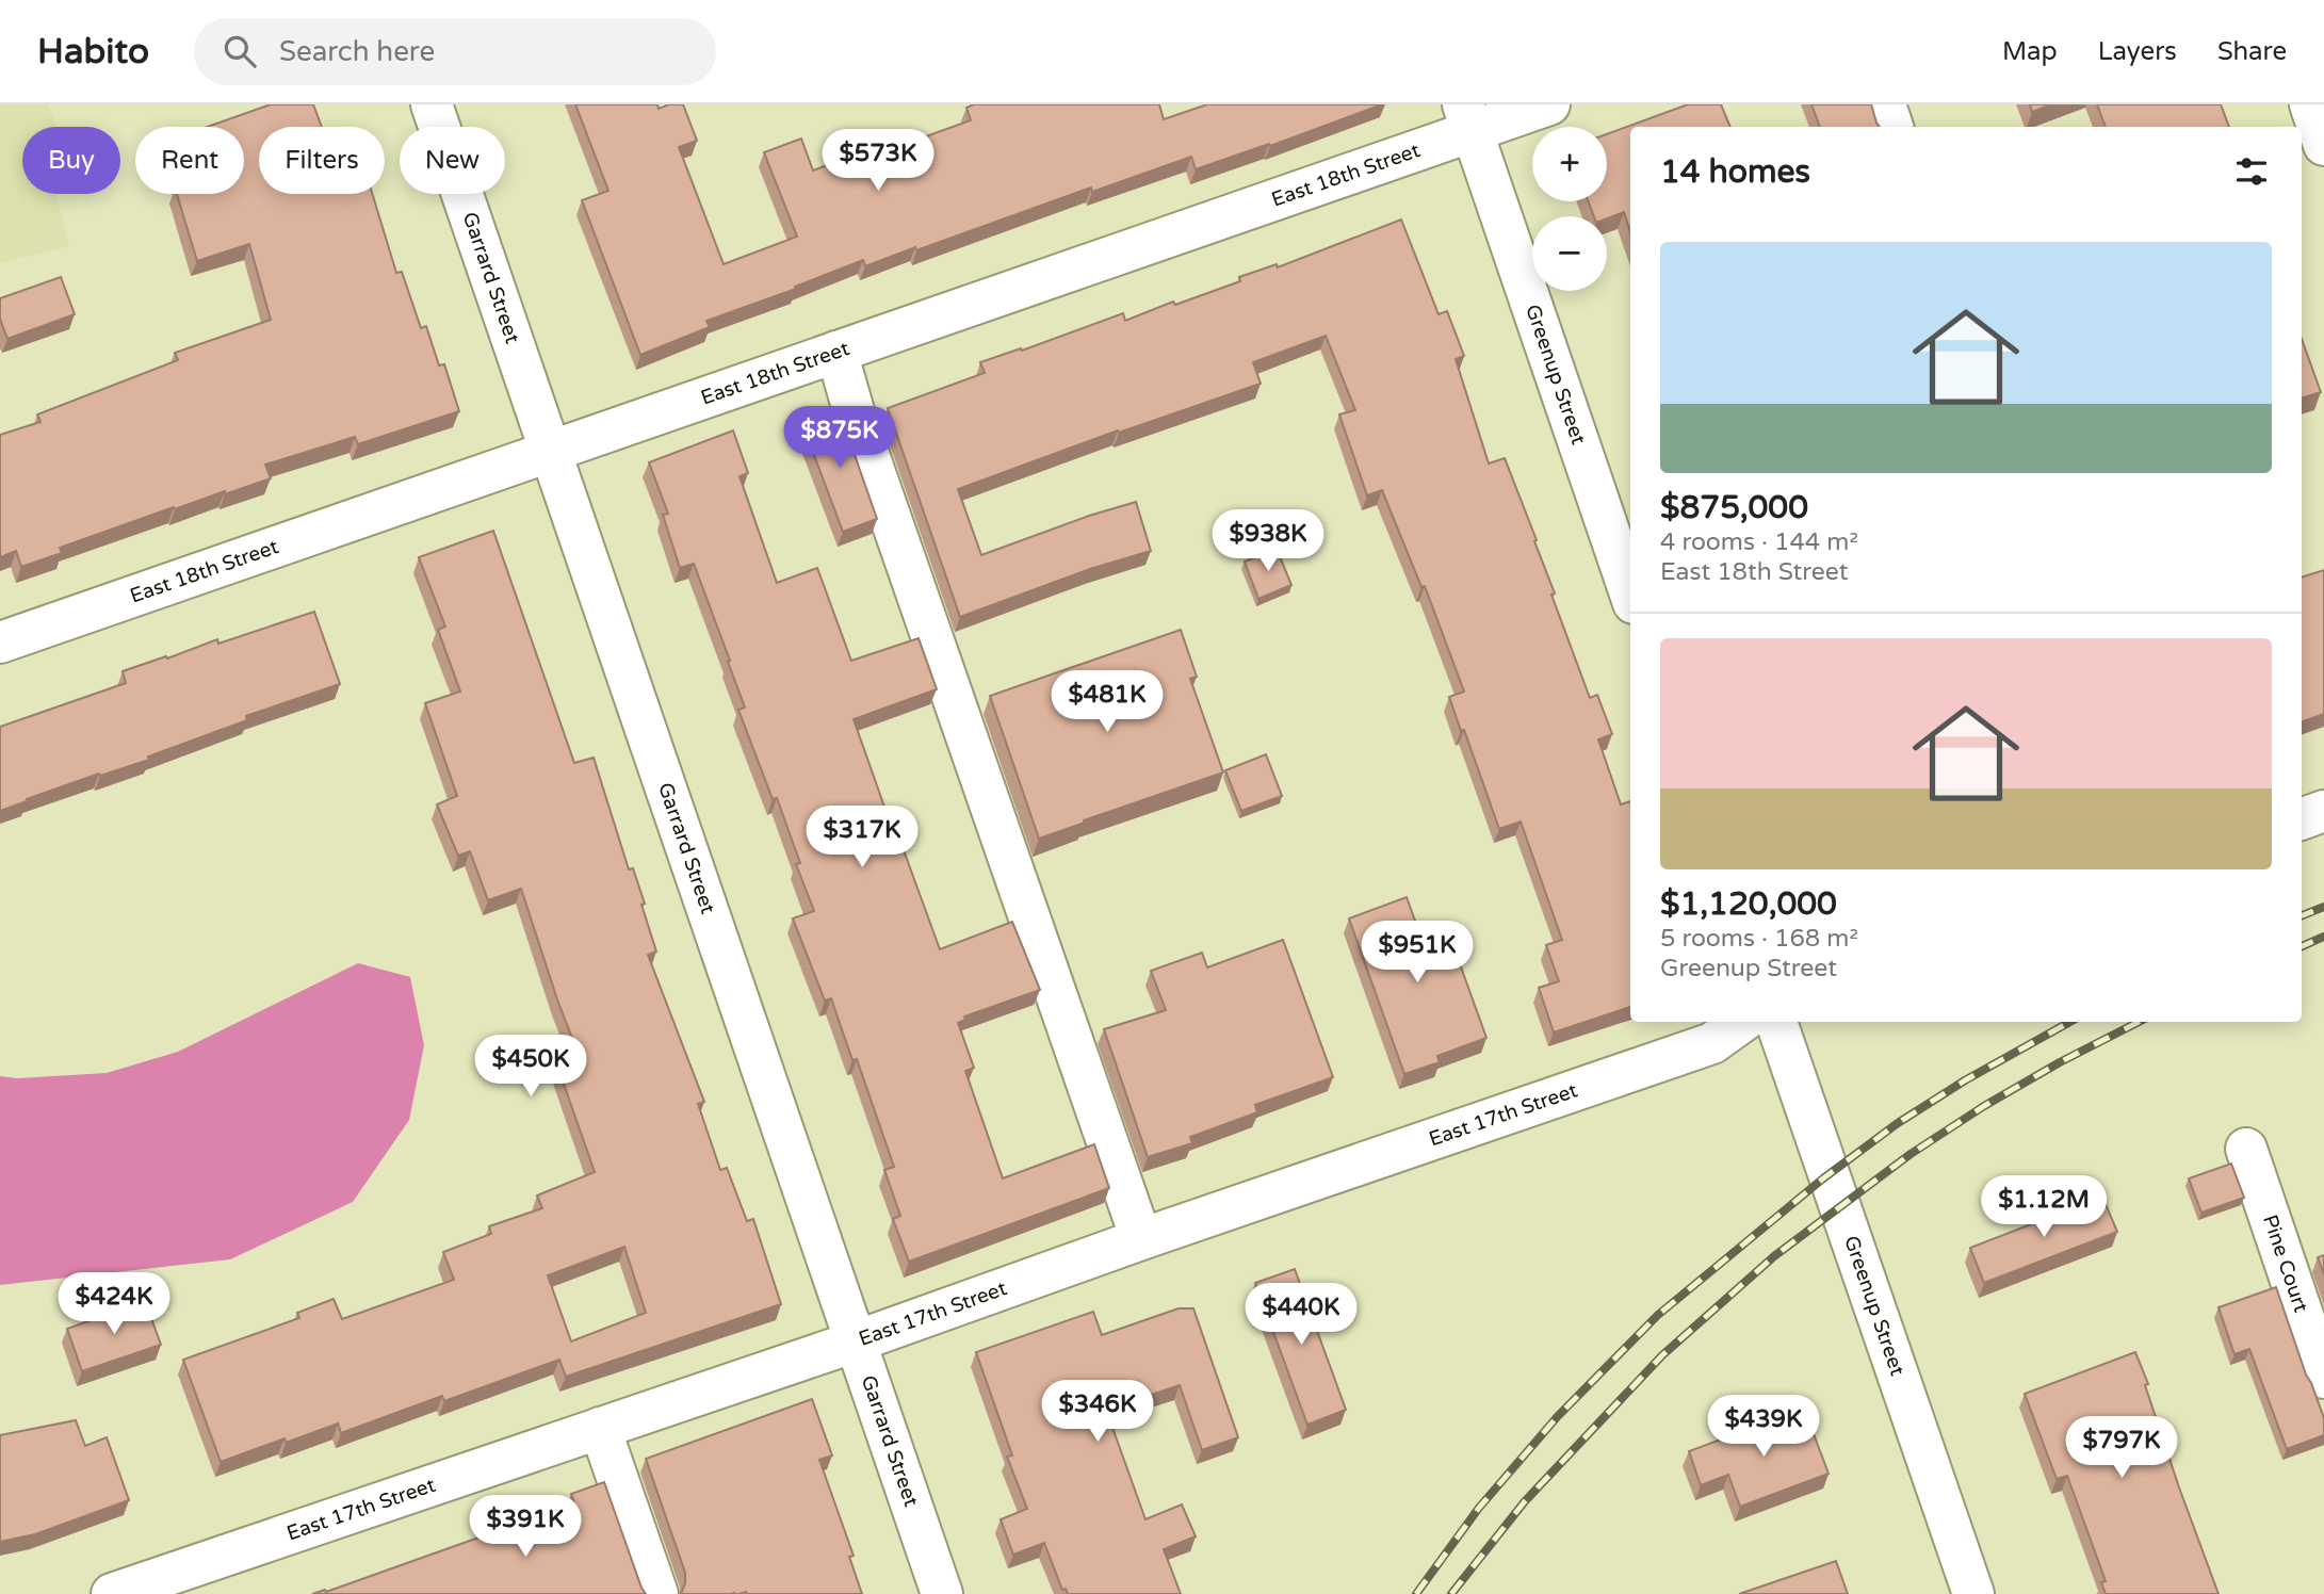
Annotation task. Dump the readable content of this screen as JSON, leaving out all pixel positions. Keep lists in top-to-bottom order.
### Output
{
  "streets": {
    "street": [
      "East 18th Street",
      "Garrard Street",
      "Greenup Street",
      "East 17th Street",
      "Pine Court"
    ]
  },
  "crossings": [
    ["East 18th Street", "Garrard Street"],
    ["East 18th Street", "Greenup Street"],
    ["Garrard Street", "East 17th Street"]
  ],
  "page": {
    "header": "Habito",
    "search": "Search here",
    "nav": ["Map", "Layers", "Share"],
    "map_buttons": ["+", "−"],
    "chip": [
      "Buy",
      "Rent",
      "Filters",
      "New"
    ],
    "heading": "14 homes",
    "price": [
      "$573K",
      "$875K",
      "$938K",
      "$481K",
      "$317K",
      "$951K",
      "$450K",
      "$1.12M",
      "$424K",
      "$440K",
      "$346K",
      "$439K",
      "$797K",
      "$391K"
    ],
    "list": [
      {
        "name": "$875,000",
        "note": "4 rooms · 144 m² · East 18th Street"
      },
      {
        "name": "$1,120,000",
        "note": "5 rooms · 168 m² · Greenup Street"
      }
    ]
  }
}
